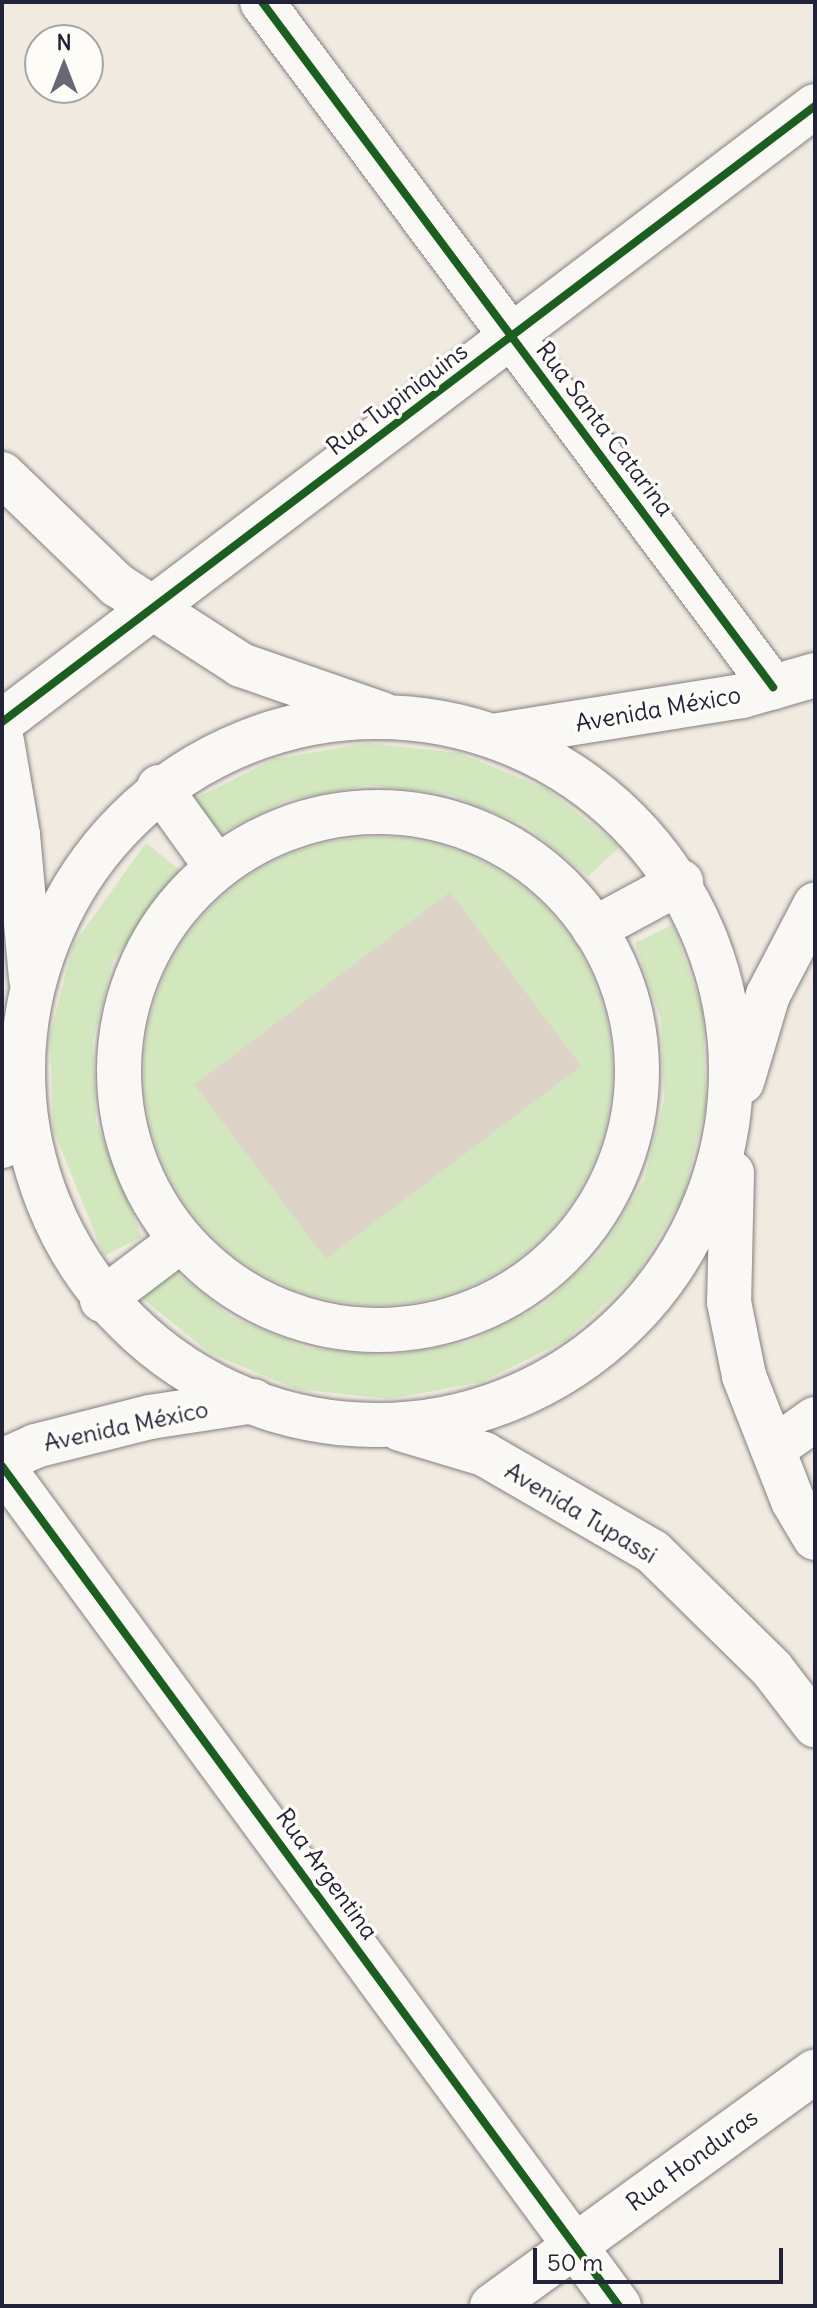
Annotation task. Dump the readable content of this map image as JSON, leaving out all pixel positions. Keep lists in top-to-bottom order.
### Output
{
  "streets": {
    "street": [
      "Rua Tupiniquins",
      "Rua Santa Catarina",
      "Avenida México",
      "Avenida Tupassi",
      "Rua Argentina",
      "Rua Honduras"
    ]
  },
  "crossings": [
    ["Rua Tupiniquins", "Rua Santa Catarina"],
    ["Rua Santa Catarina", "Avenida México"],
    ["Avenida México", "Rua Argentina"],
    ["Rua Argentina", "Rua Honduras"]
  ],
  "scale_bar": "50 m",
  "north": "top"
}
